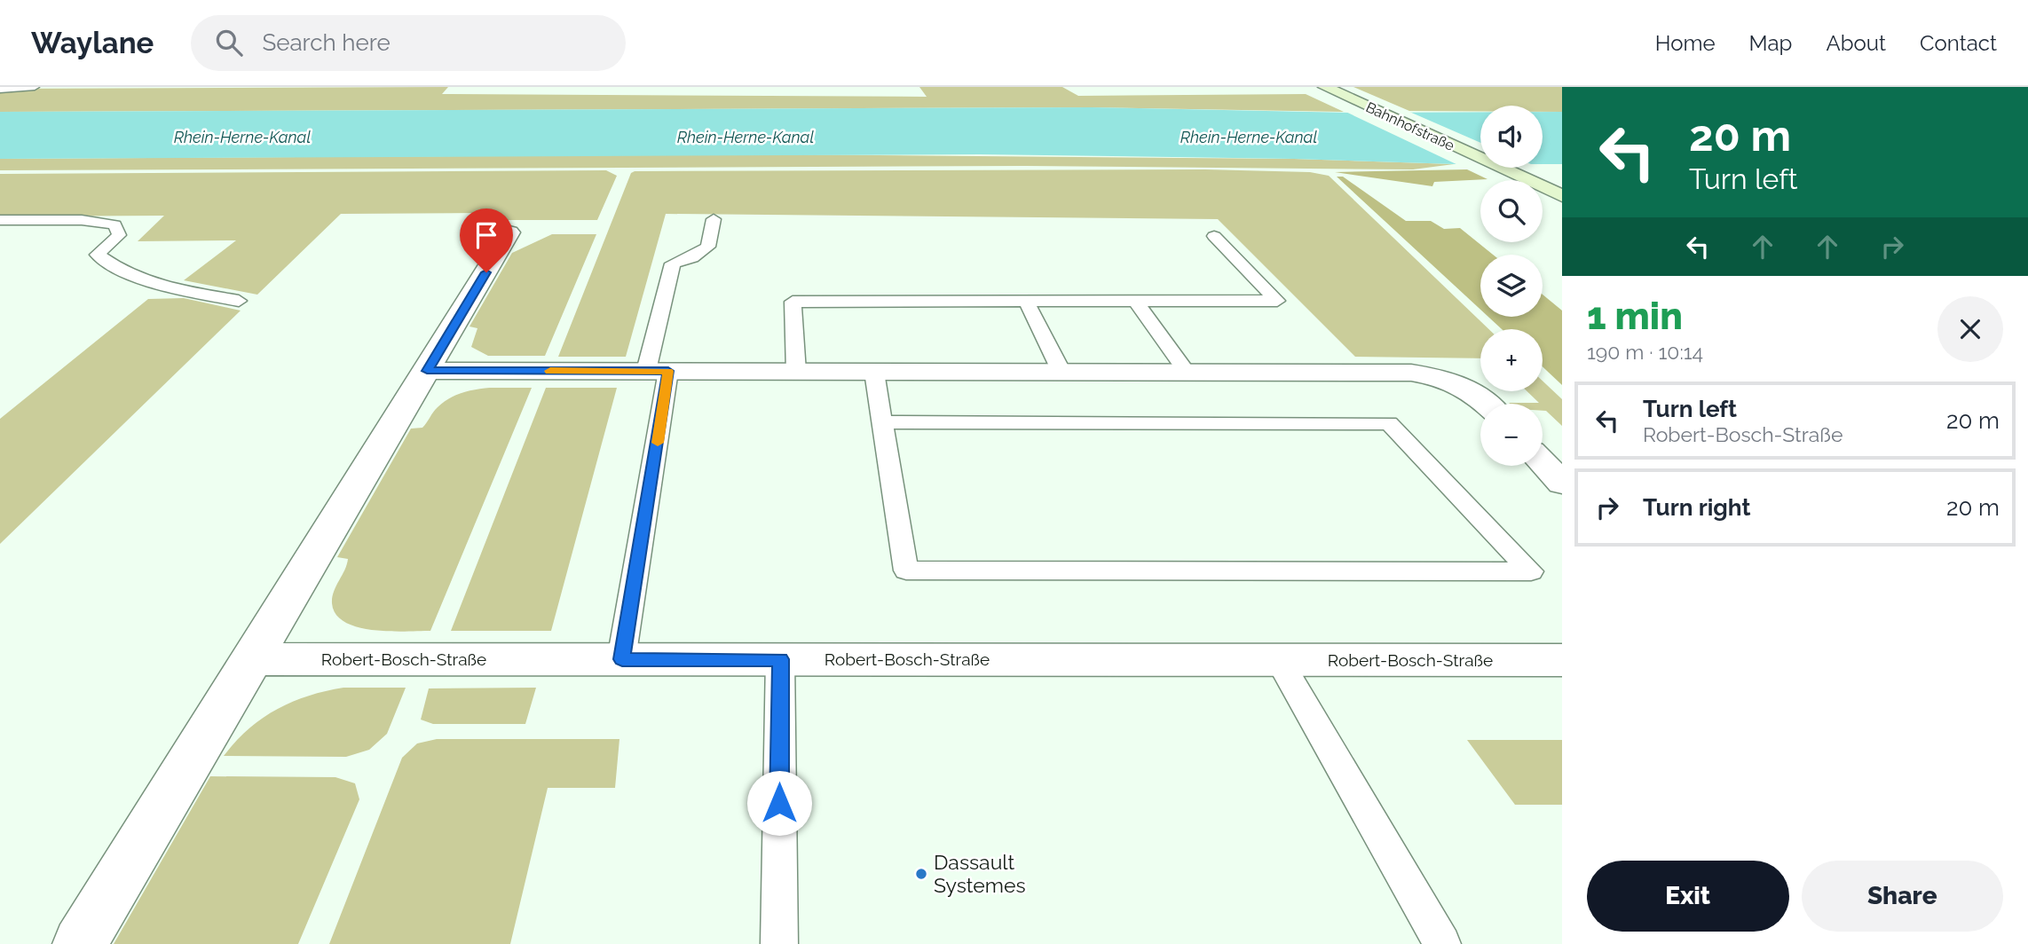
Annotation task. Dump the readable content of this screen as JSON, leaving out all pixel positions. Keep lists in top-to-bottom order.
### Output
{
  "streets": {
    "main road": ["Bahnhofstraße"],
    "street": ["Robert-Bosch-Straße"]
  },
  "water": ["Rhein-Herne-Kanal"],
  "places": ["Dassault Systemes"],
  "page": {
    "header": "Waylane",
    "search": "Search here",
    "nav": [
      "Home",
      "Map",
      "About",
      "Contact"
    ],
    "turn": ["20 m", "Turn left"],
    "map_buttons": ["+", "−"],
    "heading": ["1 min", "190 m · 10:14"],
    "list": [
      {
        "name": "Turn left",
        "note": "Robert-Bosch-Straße",
        "value": "20 m"
      },
      {
        "name": "Turn right",
        "value": "20 m"
      }
    ],
    "buttons": ["Exit", "Share"]
  }
}
